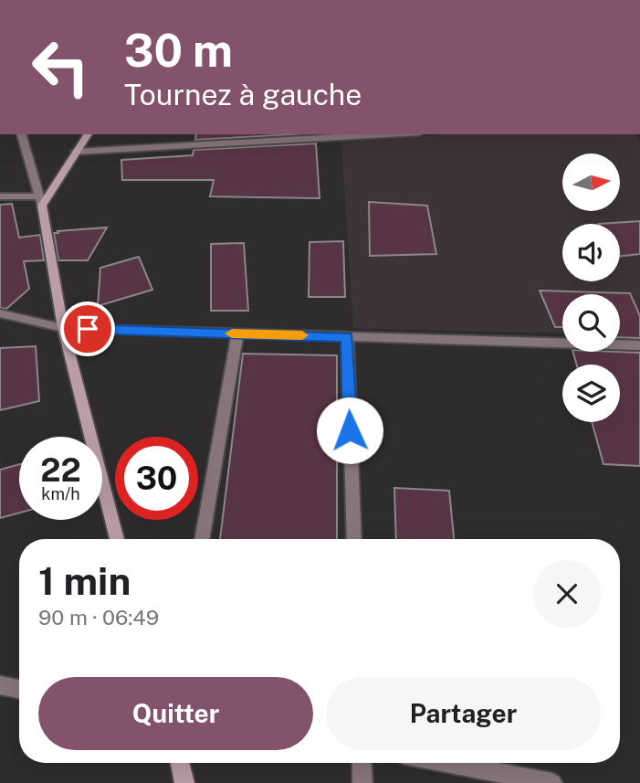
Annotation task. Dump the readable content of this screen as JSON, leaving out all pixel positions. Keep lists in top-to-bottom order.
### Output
{
  "north": "right",
  "page": {
    "turn": ["30 m", "Tournez à gauche"],
    "speed": "22 km/h",
    "limit": "30",
    "heading": ["1 min", "90 m · 06:49"],
    "buttons": ["Quitter", "Partager"]
  }
}
